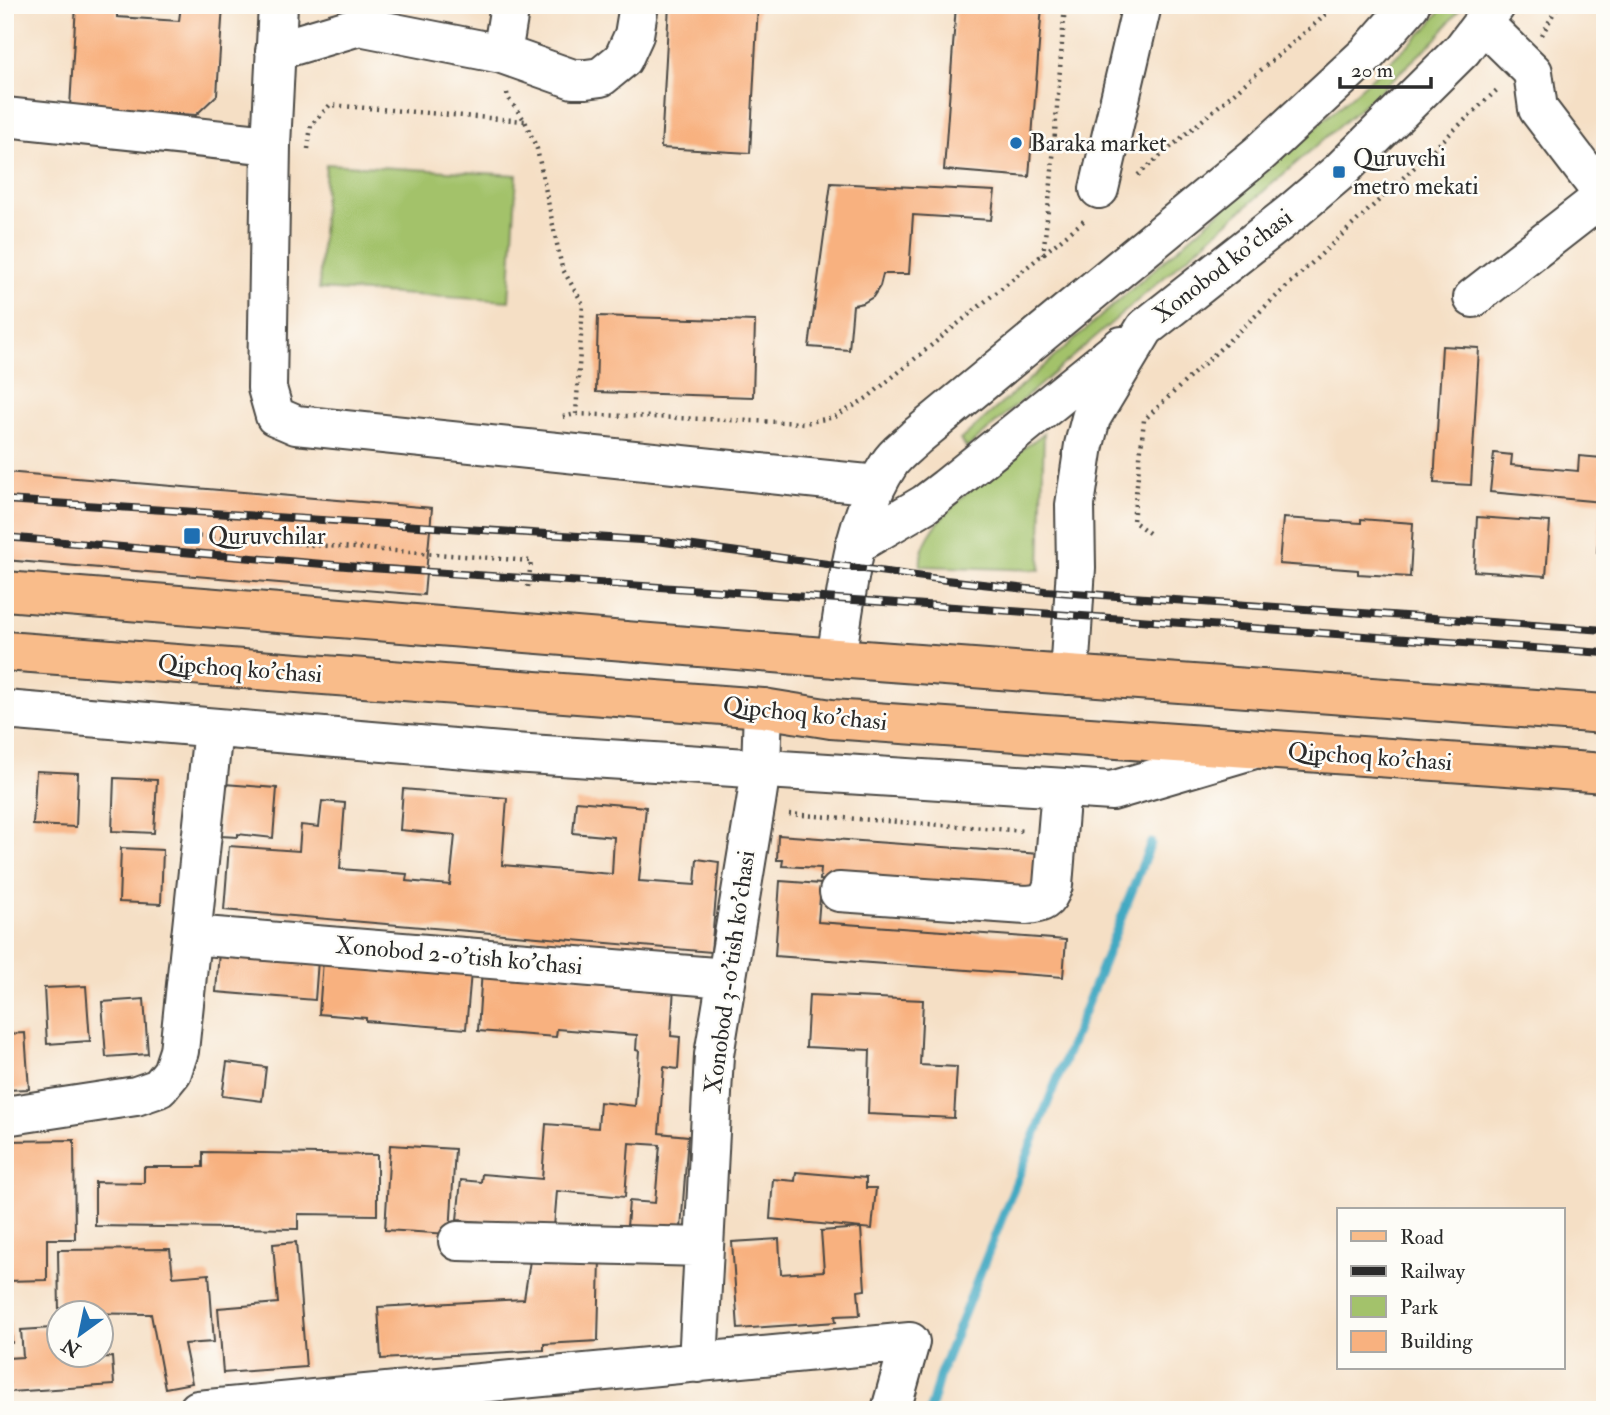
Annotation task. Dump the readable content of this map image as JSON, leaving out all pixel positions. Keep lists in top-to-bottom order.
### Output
{
  "streets": {
    "main road": ["Qipchoq ko'chasi"],
    "street": ["Xonobod ko'chasi", "Xonobod 2-o'tish ko'chasi", "Xonobod 3-o'tish ko'chasi"]
  },
  "crossings": [
    ["Qipchoq ko'chasi", "Xonobod 3-o'tish ko'chasi"],
    ["Xonobod 2-o'tish ko'chasi", "Xonobod 3-o'tish ko'chasi"]
  ],
  "places": {
    "other": ["Baraka market"],
    "transit": ["Quruvchi metro mekati", "Quruvchilar"]
  },
  "legend": [
    "Road",
    "Railway",
    "Park",
    "Building"
  ],
  "scale_bar": "20 m",
  "north": "bottom left"
}
